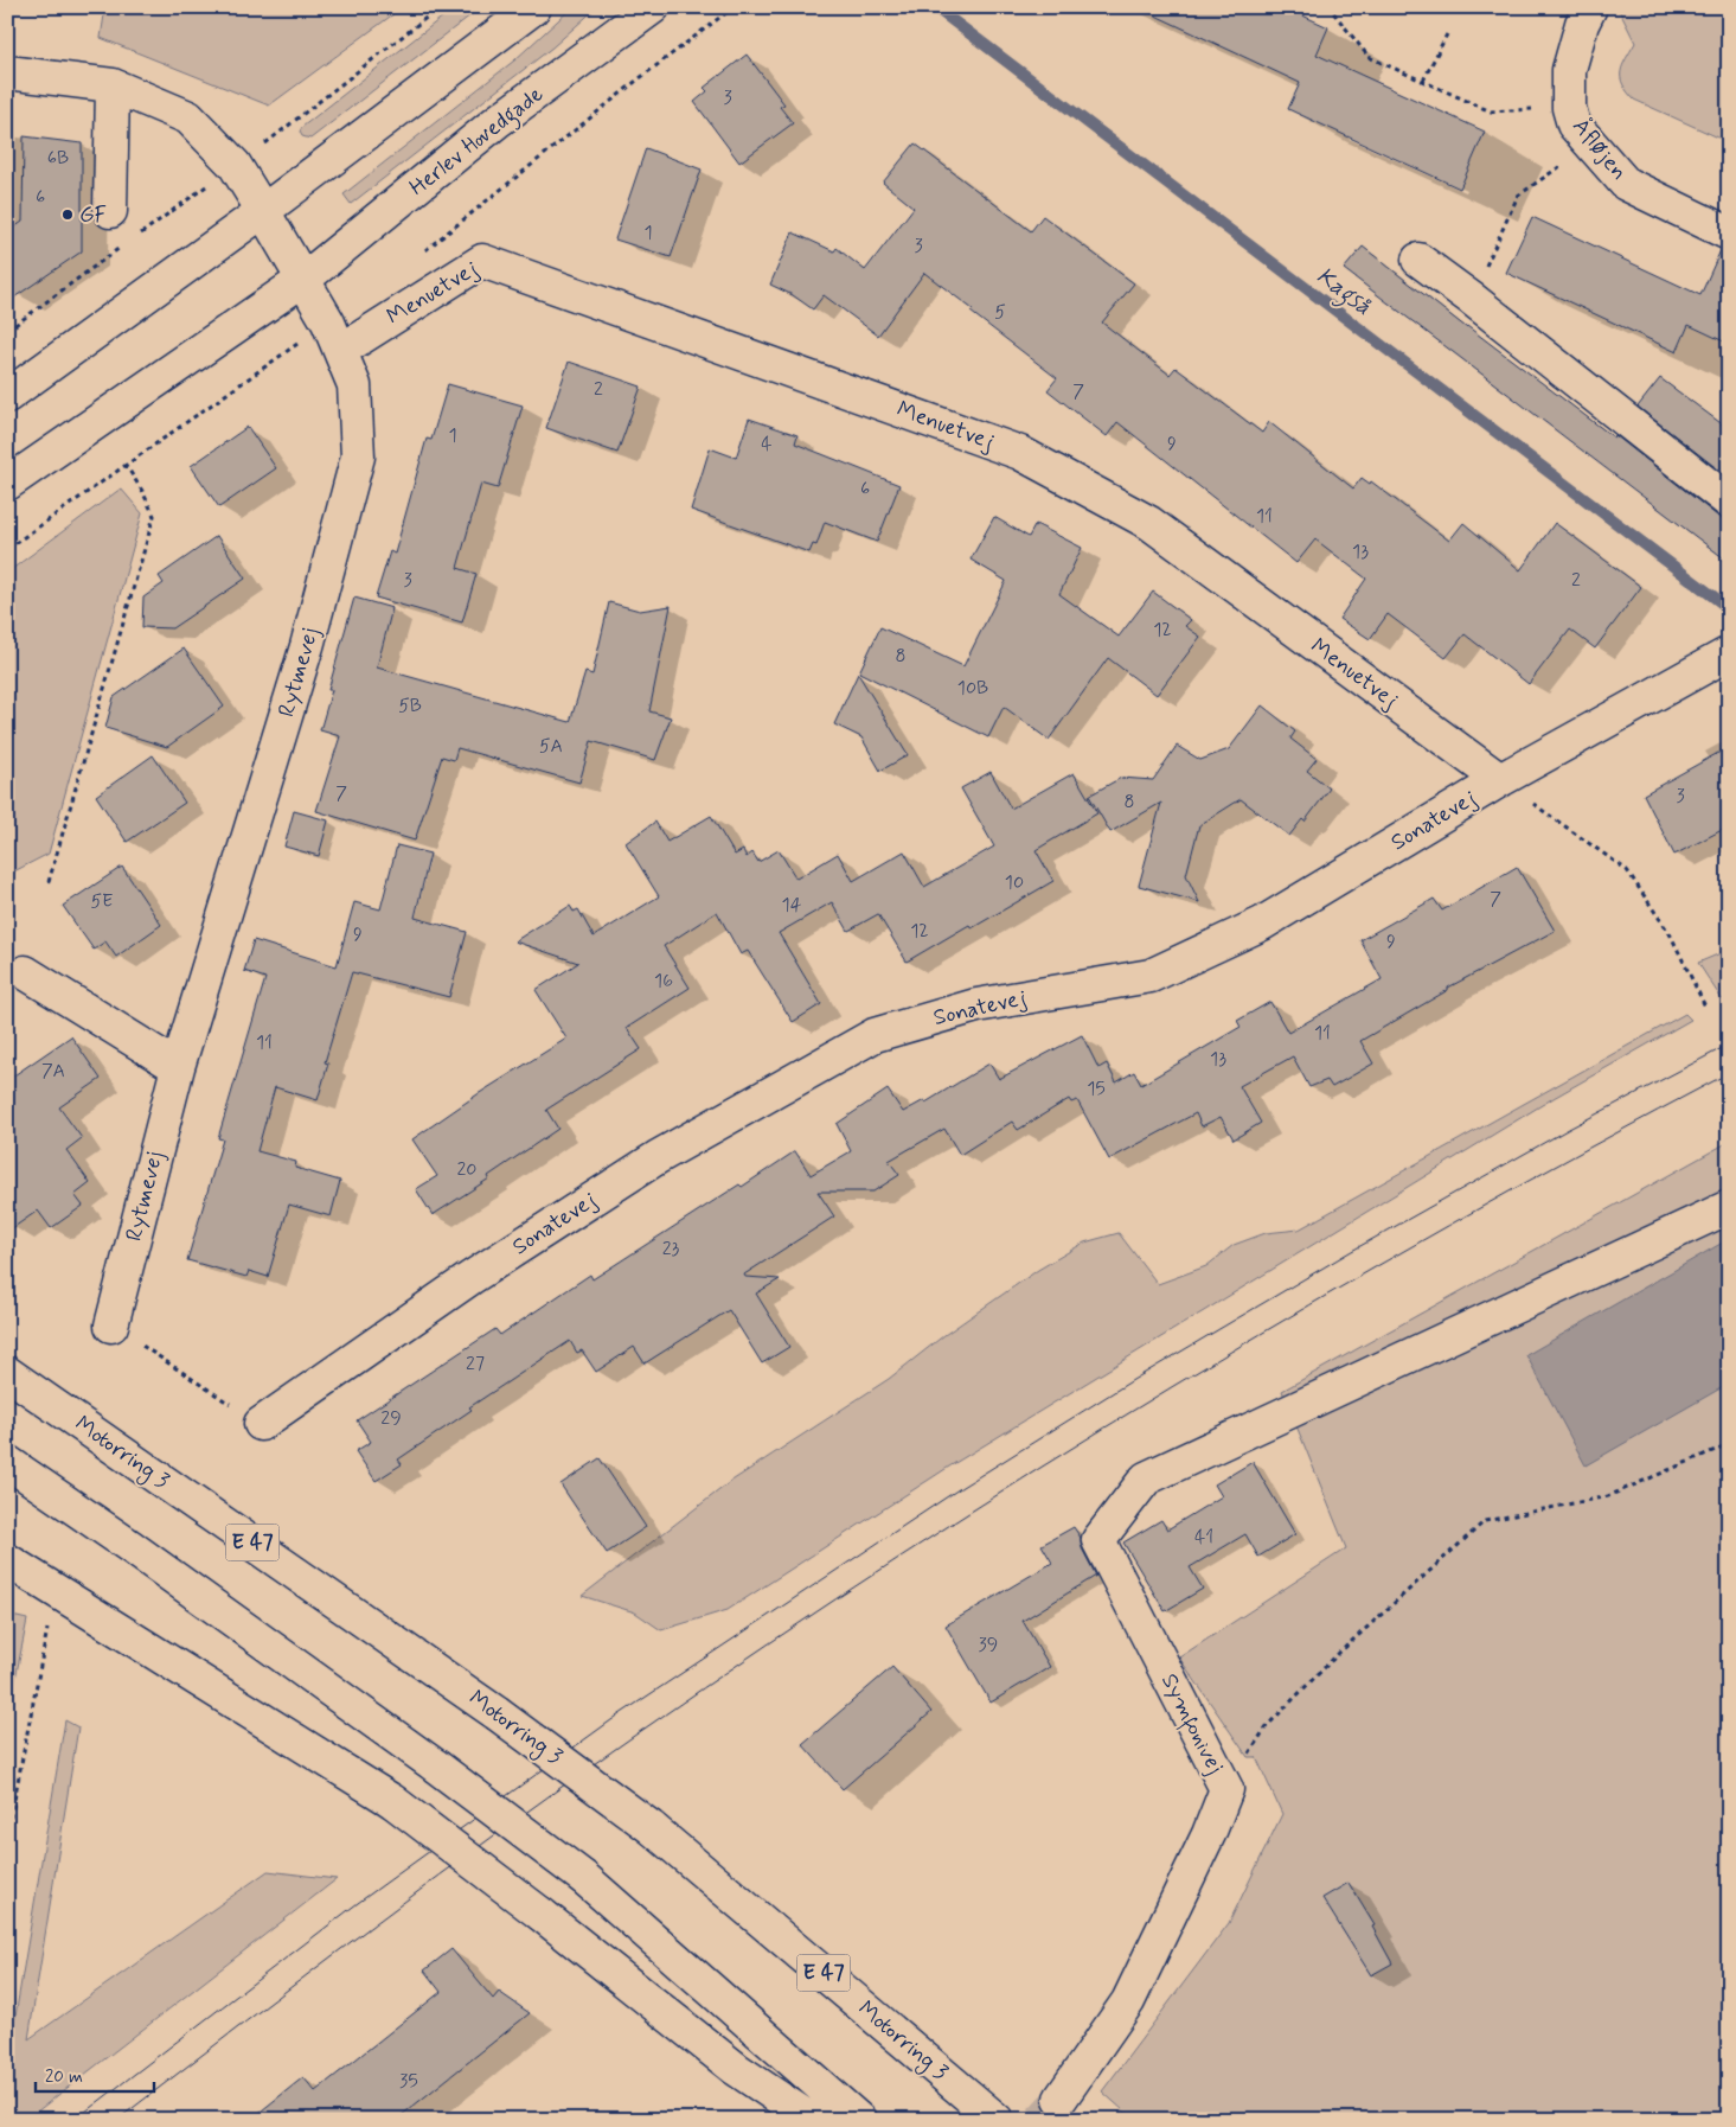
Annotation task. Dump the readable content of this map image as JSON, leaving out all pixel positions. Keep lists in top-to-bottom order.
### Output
{
  "streets": {
    "main road": [
      "Herlev Hovedgade",
      "Åfløjen",
      "Menuetvej",
      "Rytmevej",
      "Sonatevej",
      "Motorring 3",
      "E 47",
      "Symfonivej"
    ]
  },
  "crossings": [
    ["Herlev Hovedgade", "Rytmevej"],
    ["Menuetvej", "Rytmevej"],
    ["Menuetvej", "Sonatevej"]
  ],
  "water": ["Kagså"],
  "places": ["GF"],
  "house_numbers": [
    "3",
    "6B",
    "6",
    "1",
    "3",
    "5",
    "2",
    "7",
    "1",
    "4",
    "9",
    "6",
    "11",
    "13",
    "3",
    "2",
    "12",
    "8",
    "10B",
    "5B",
    "5A",
    "7",
    "3",
    "8",
    "10",
    "7",
    "5E",
    "14",
    "12",
    "9",
    "9",
    "16",
    "11",
    "11",
    "13",
    "7A",
    "15",
    "20",
    "23",
    "27",
    "29",
    "41",
    "39",
    "35"
  ],
  "scale_bar": "20 m"
}
